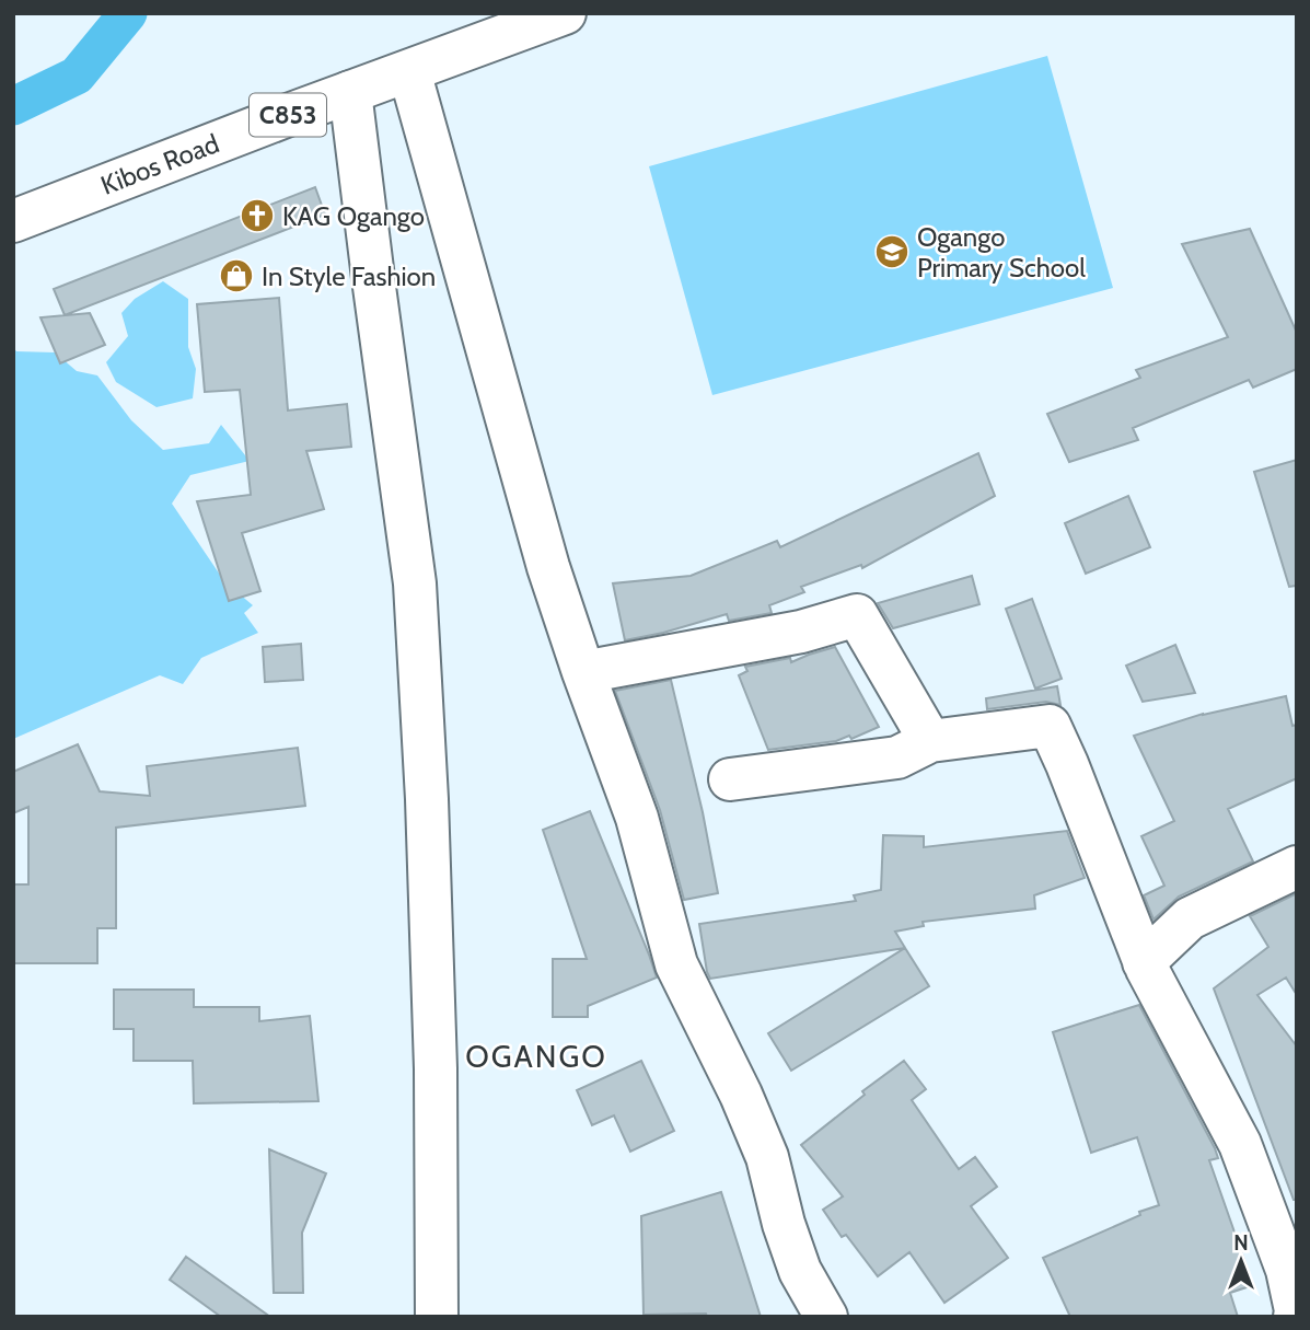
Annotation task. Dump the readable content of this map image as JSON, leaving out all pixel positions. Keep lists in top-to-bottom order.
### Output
{
  "streets": {
    "street": ["C853", "Kibos Road"]
  },
  "districts": ["OGANGO"],
  "places": {
    "church": ["KAG Ogango"],
    "school or university": ["Ogango Primary School"],
    "shop": ["In Style Fashion"]
  },
  "north": "top"
}
